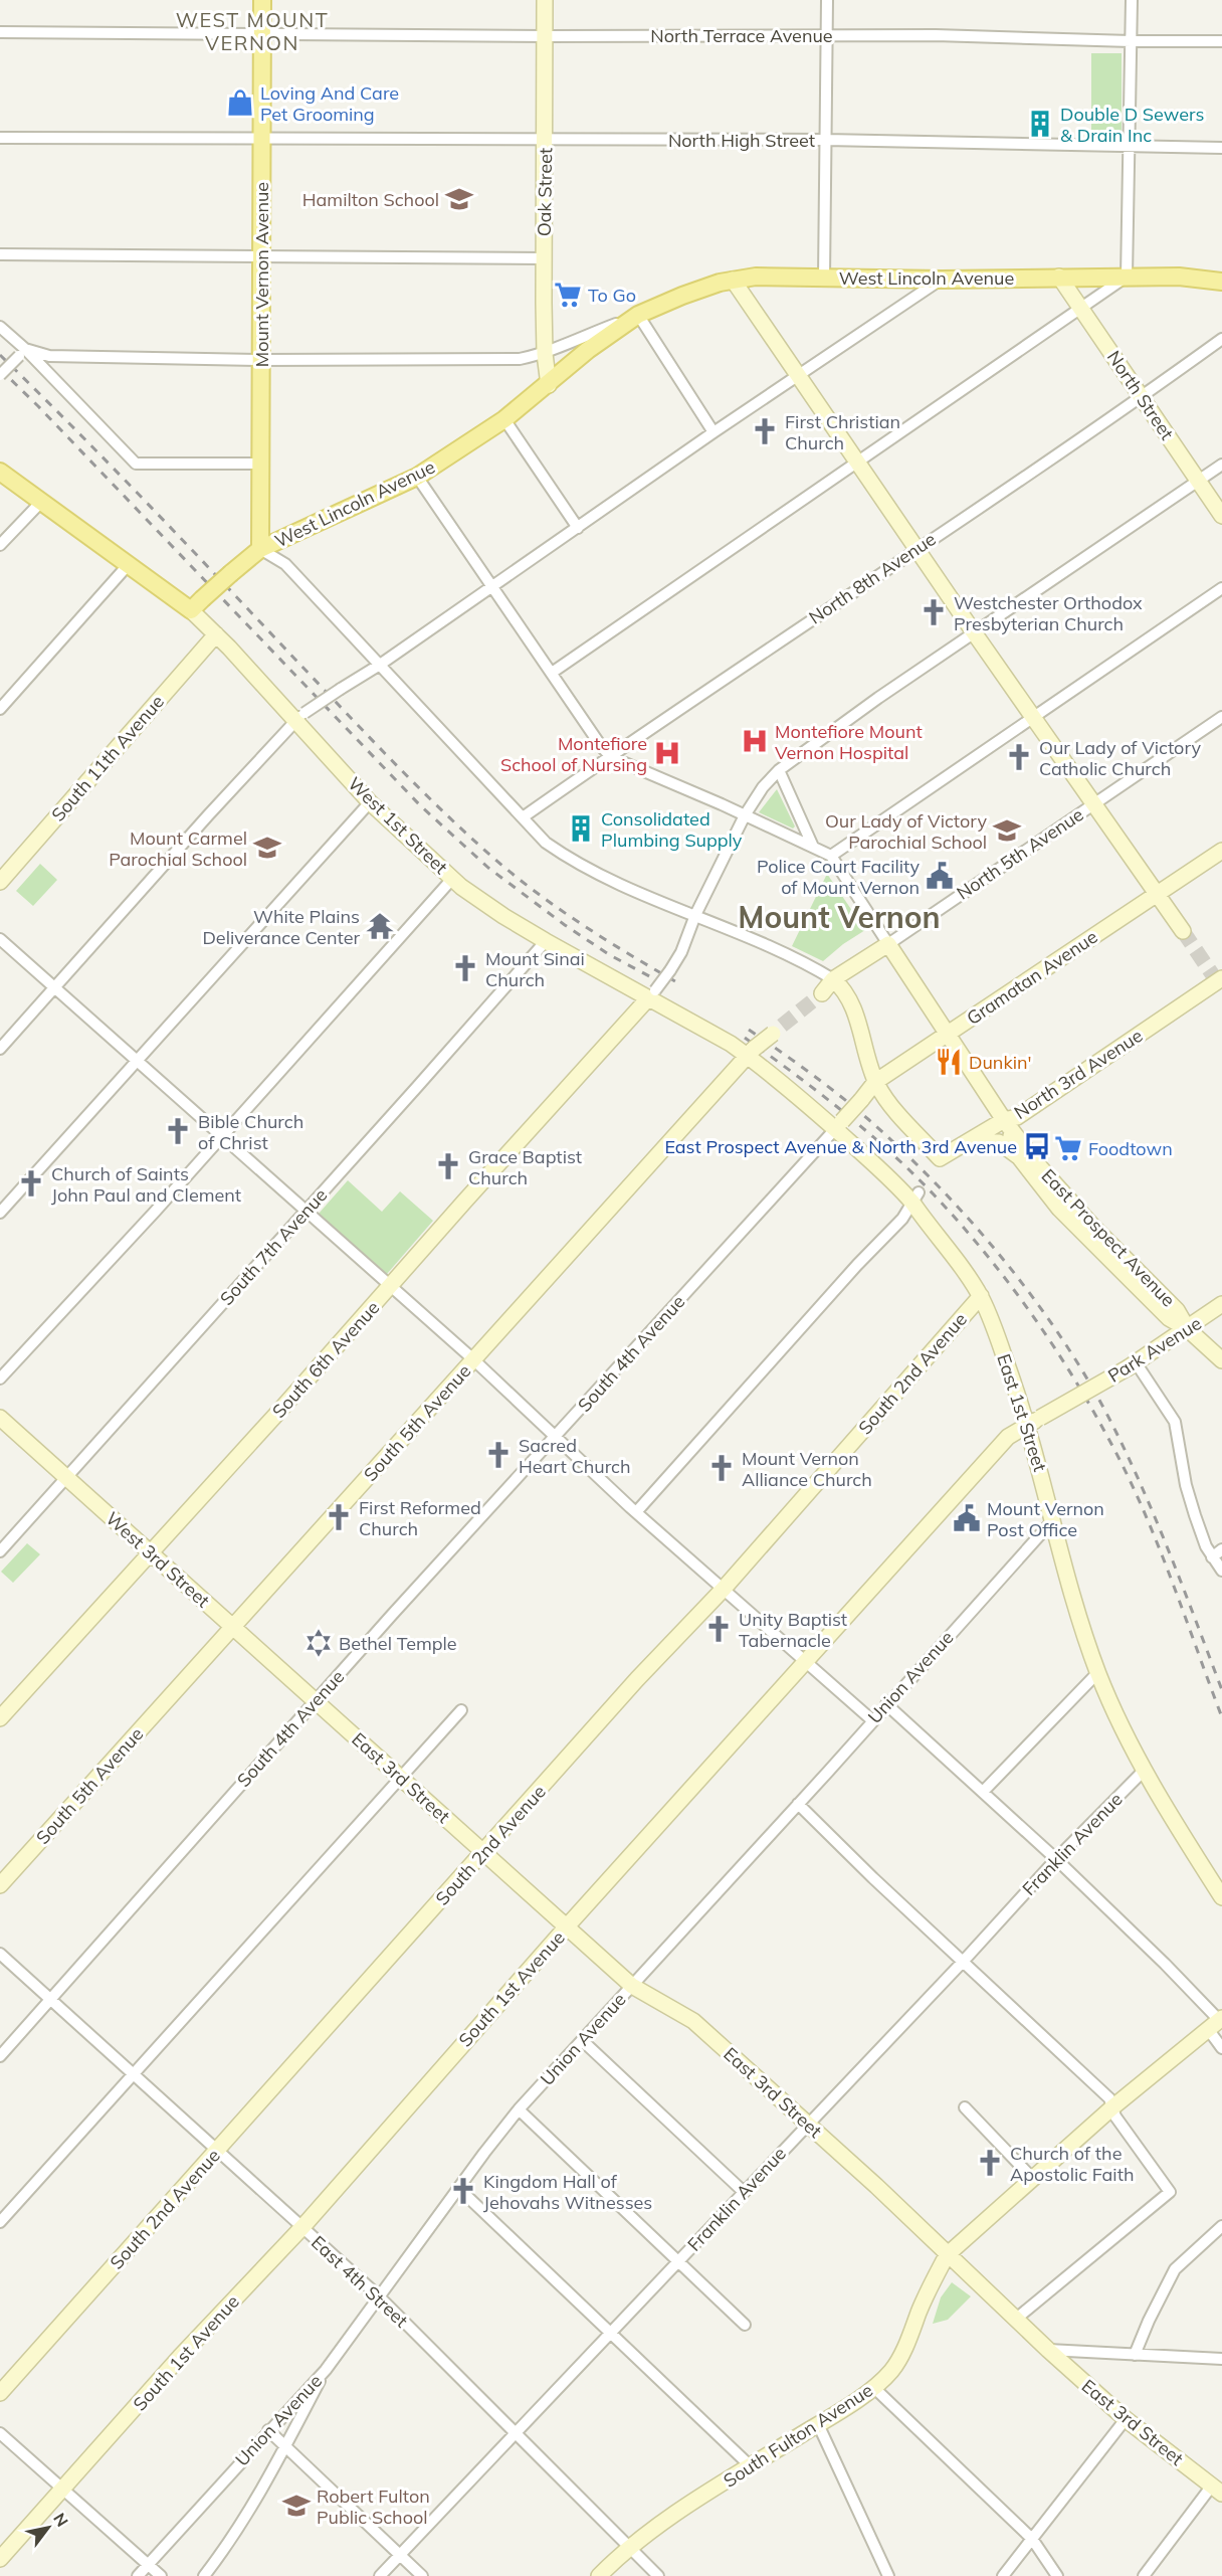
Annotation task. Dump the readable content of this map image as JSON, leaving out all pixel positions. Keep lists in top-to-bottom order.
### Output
{
  "streets": {
    "main road": ["Mount Vernon Avenue", "West Lincoln Avenue", "West 1st Street"],
    "street": [
      "North Terrace Avenue",
      "North High Street",
      "Oak Street",
      "North Street",
      "North 8th Avenue",
      "South 11th Avenue",
      "North 5th Avenue",
      "Gramatan Avenue",
      "North 3rd Avenue",
      "East Prospect Avenue",
      "South 7th Avenue",
      "Park Avenue",
      "South 4th Avenue",
      "South 6th Avenue",
      "South 2nd Avenue",
      "East 1st Street",
      "South 5th Avenue",
      "West 3rd Street",
      "Union Avenue",
      "East 3rd Street",
      "Franklin Avenue",
      "South 1st Avenue",
      "East 4th Street",
      "South Fulton Avenue"
    ]
  },
  "crossings": [
    ["North Terrace Avenue", "Oak Street"],
    ["North Terrace Avenue", "Mount Vernon Avenue"],
    ["North High Street", "Oak Street"],
    ["North High Street", "Mount Vernon Avenue"],
    ["Oak Street", "West Lincoln Avenue"],
    ["Mount Vernon Avenue", "West Lincoln Avenue"],
    ["West Lincoln Avenue", "North Street"],
    ["West Lincoln Avenue", "West 1st Street"],
    ["North Street", "North 8th Avenue"],
    ["South 11th Avenue", "West 1st Street"],
    ["West 1st Street", "Gramatan Avenue"],
    ["West 1st Street", "South 7th Avenue"],
    ["West 1st Street", "South 4th Avenue"],
    ["West 1st Street", "South 6th Avenue"],
    ["West 1st Street", "East 1st Street"],
    ["West 1st Street", "South 5th Avenue"],
    ["North 5th Avenue", "East Prospect Avenue"],
    ["Gramatan Avenue", "North 3rd Avenue"],
    ["Gramatan Avenue", "East Prospect Avenue"],
    ["Gramatan Avenue", "South 4th Avenue"],
    ["Gramatan Avenue", "East 1st Street"],
    ["North 3rd Avenue", "East Prospect Avenue"],
    ["East Prospect Avenue", "Park Avenue"],
    ["South 7th Avenue", "West 3rd Street"],
    ["Park Avenue", "East 1st Street"],
    ["Park Avenue", "South 1st Avenue"],
    ["South 4th Avenue", "East 1st Street"],
    ["South 4th Avenue", "West 3rd Street"],
    ["South 4th Avenue", "East 3rd Street"],
    ["South 4th Avenue", "East 4th Street"],
    ["South 6th Avenue", "West 3rd Street"],
    ["South 2nd Avenue", "East 1st Street"],
    ["South 2nd Avenue", "East 3rd Street"],
    ["South 2nd Avenue", "East 4th Street"],
    ["East 1st Street", "Union Avenue"],
    ["East 1st Street", "Franklin Avenue"],
    ["East 1st Street", "South 1st Avenue"],
    ["South 5th Avenue", "West 3rd Street"],
    ["West 3rd Street", "East 3rd Street"],
    ["Union Avenue", "East 3rd Street"],
    ["Union Avenue", "East 4th Street"],
    ["East 3rd Street", "Franklin Avenue"],
    ["East 3rd Street", "South 1st Avenue"],
    ["East 3rd Street", "South Fulton Avenue"],
    ["Franklin Avenue", "East 4th Street"],
    ["South 1st Avenue", "East 4th Street"],
    ["East 4th Street", "South Fulton Avenue"]
  ],
  "districts": ["WEST MOUNT VERNON", "Mount Vernon"],
  "places": {
    "shop": ["Loving And Care Pet Grooming"],
    "building": ["Double D Sewers & Drain Inc", "Consolidated Plumbing Supply"],
    "school or university": [
      "Hamilton School",
      "Our Lady of Victory Parochial School",
      "Mount Carmel Parochial School",
      "Robert Fulton Public School"
    ],
    "supermarket": ["To Go", "Foodtown"],
    "church": [
      "First Christian Church",
      "Westchester Orthodox Presbyterian Church",
      "Our Lady of Victory Catholic Church",
      "Mount Sinai Church",
      "Bible Church of Christ",
      "Grace Baptist Church",
      "Church of Saints John Paul and Clement",
      "Sacred Heart Church",
      "Mount Vernon Alliance Church",
      "First Reformed Church",
      "Unity Baptist Tabernacle",
      "Church of the Apostolic Faith",
      "Kingdom Hall of Jehovahs Witnesses"
    ],
    "hospital": ["Montefiore Mount Vernon Hospital", "Montefiore School of Nursing"],
    "public building": ["Police Court Facility of Mount Vernon", "Mount Vernon Post Office"],
    "temple": ["White Plains Deliverance Center"],
    "restaurant": ["Dunkin'"],
    "bus stop": ["East Prospect Avenue & North 3rd Avenue"],
    "synagogue": ["Bethel Temple"]
  },
  "north": "top right"
}
